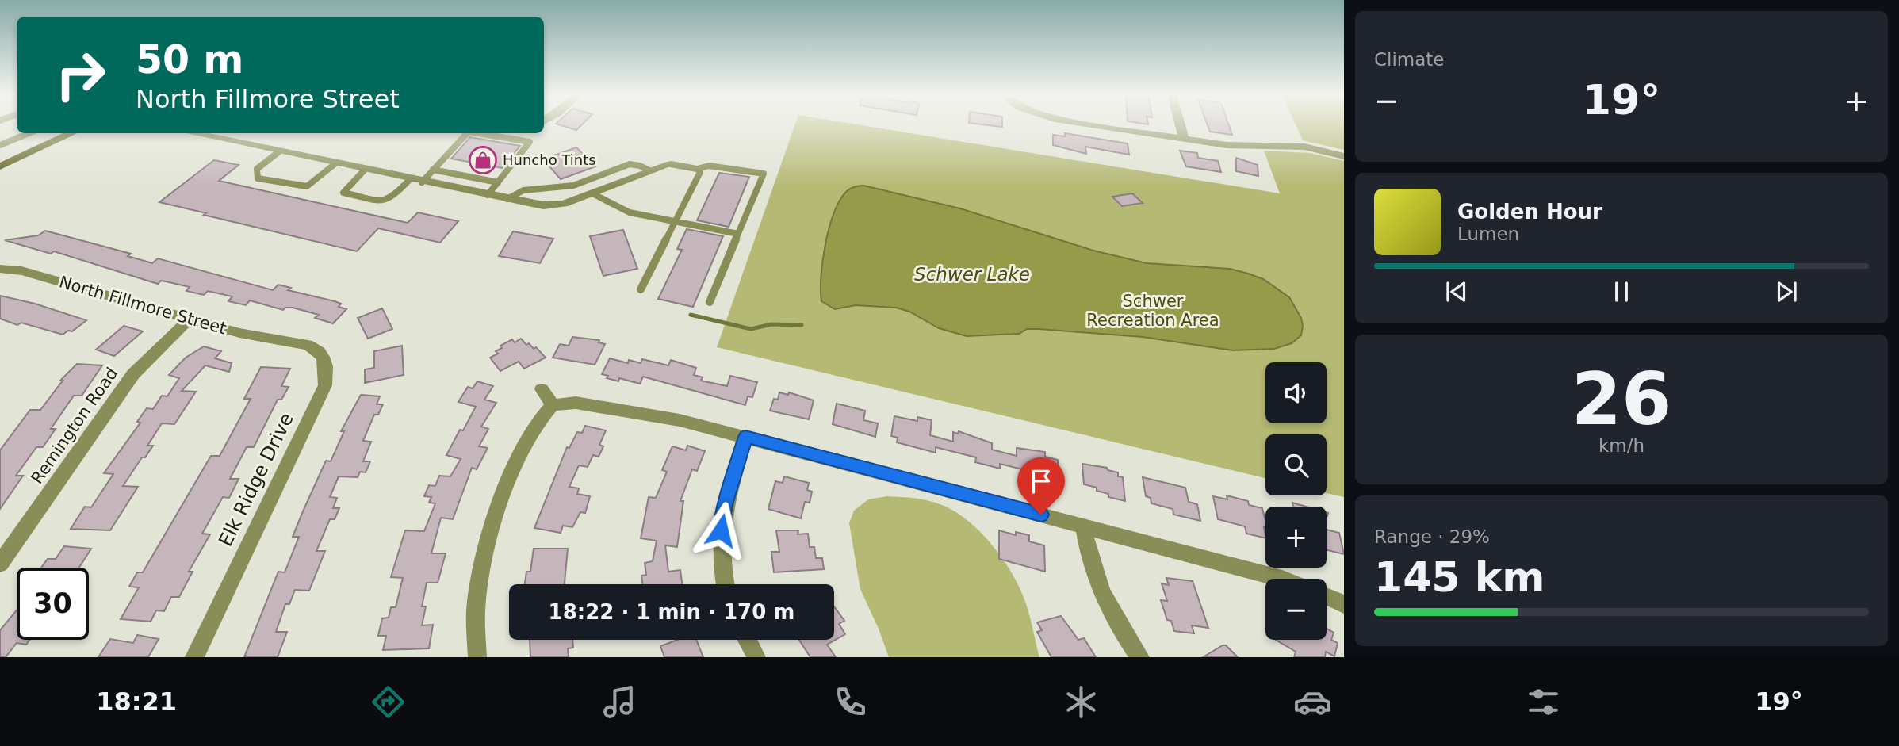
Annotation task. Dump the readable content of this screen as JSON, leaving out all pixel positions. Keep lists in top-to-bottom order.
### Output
{
  "streets": {
    "street": ["North Fillmore Street", "Remington Road", "Elk Ridge Drive"]
  },
  "crossings": [
    ["North Fillmore Street", "Remington Road"],
    ["North Fillmore Street", "Elk Ridge Drive"]
  ],
  "water": ["Schwer Lake"],
  "parks": ["Schwer Recreation Area"],
  "places": {
    "shop": ["Huncho Tints"]
  },
  "page": {
    "tile": [
      "Climate",
      ["26", "km/h"],
      ["Range · 29%", "145 km"]
    ],
    "turn": ["50 m", "North Fillmore Street"],
    "heat": ["−", "19°", "+"],
    "song": ["Golden Hour", "Lumen"],
    "map_buttons": ["+", "−"],
    "limit": "30",
    "trip": "18:22 · 1 min · 170 m",
    "tabs": ["18:21", "19°"]
  }
}
